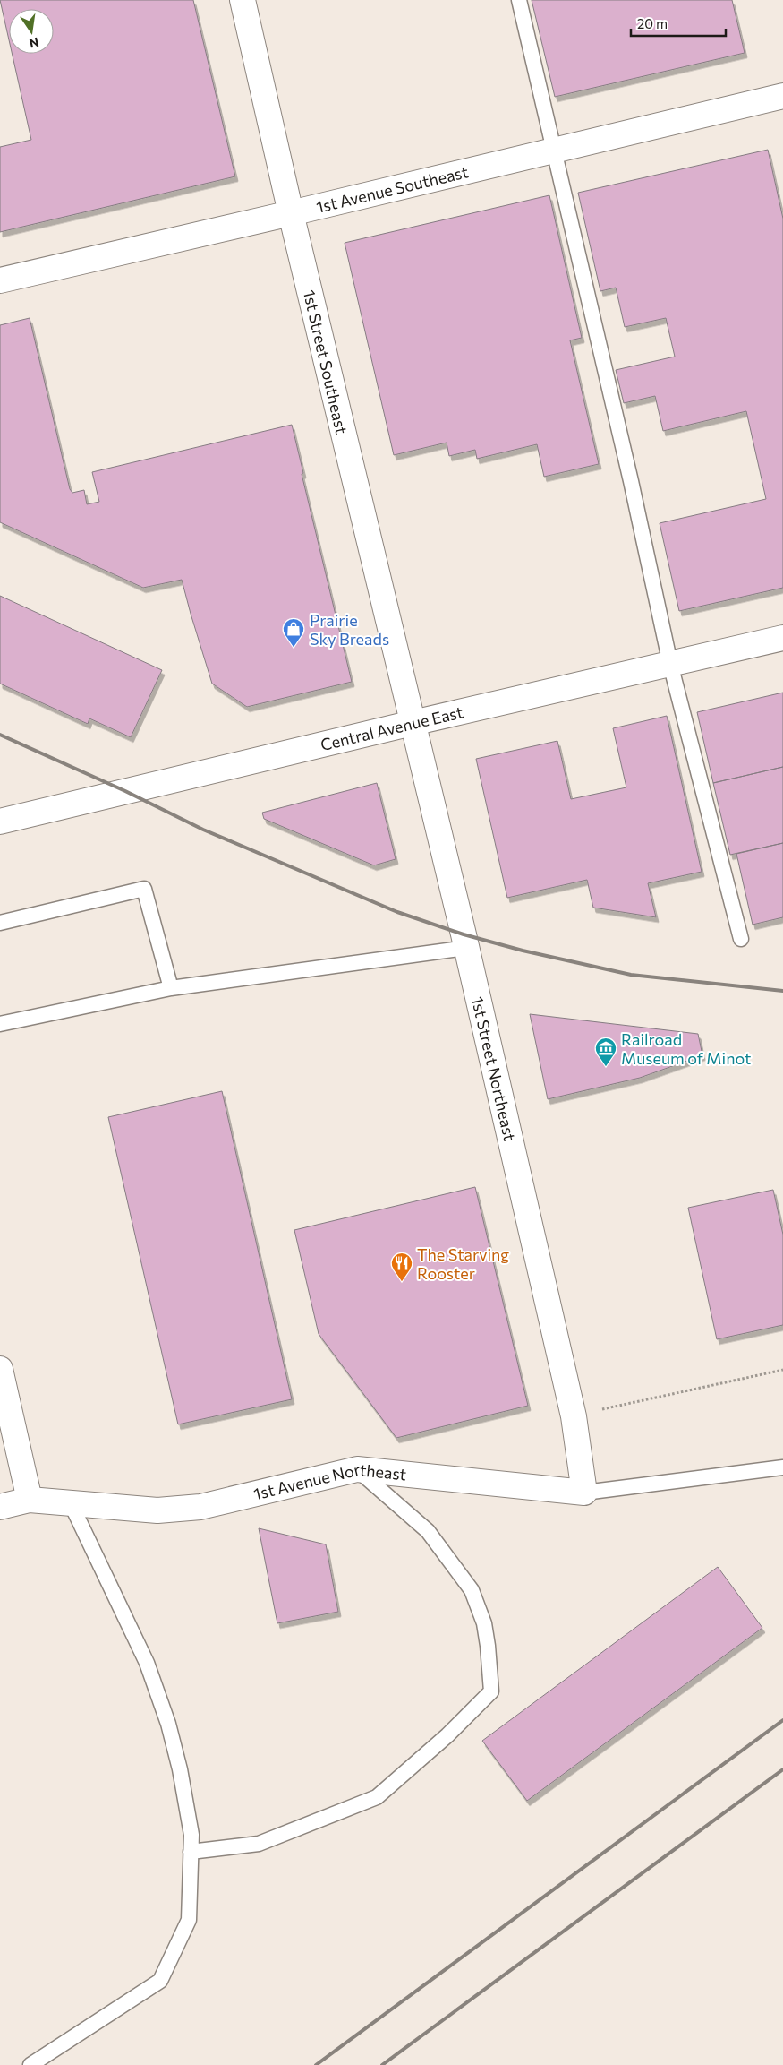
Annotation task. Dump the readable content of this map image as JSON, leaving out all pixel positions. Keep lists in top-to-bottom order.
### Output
{
  "streets": {
    "street": [
      "1st Avenue Southeast",
      "1st Street Southeast",
      "Central Avenue East",
      "1st Street Northeast",
      "1st Avenue Northeast"
    ]
  },
  "crossings": [
    ["1st Avenue Southeast", "1st Street Southeast"],
    ["1st Street Southeast", "Central Avenue East"],
    ["1st Street Southeast", "1st Street Northeast"],
    ["Central Avenue East", "1st Street Northeast"],
    ["1st Street Northeast", "1st Avenue Northeast"]
  ],
  "places": {
    "shop": ["Prairie Sky Breads"],
    "museum": ["Railroad Museum of Minot"],
    "restaurant": ["The Starving Rooster"]
  },
  "scale_bar": "20 m",
  "north": "bottom"
}
